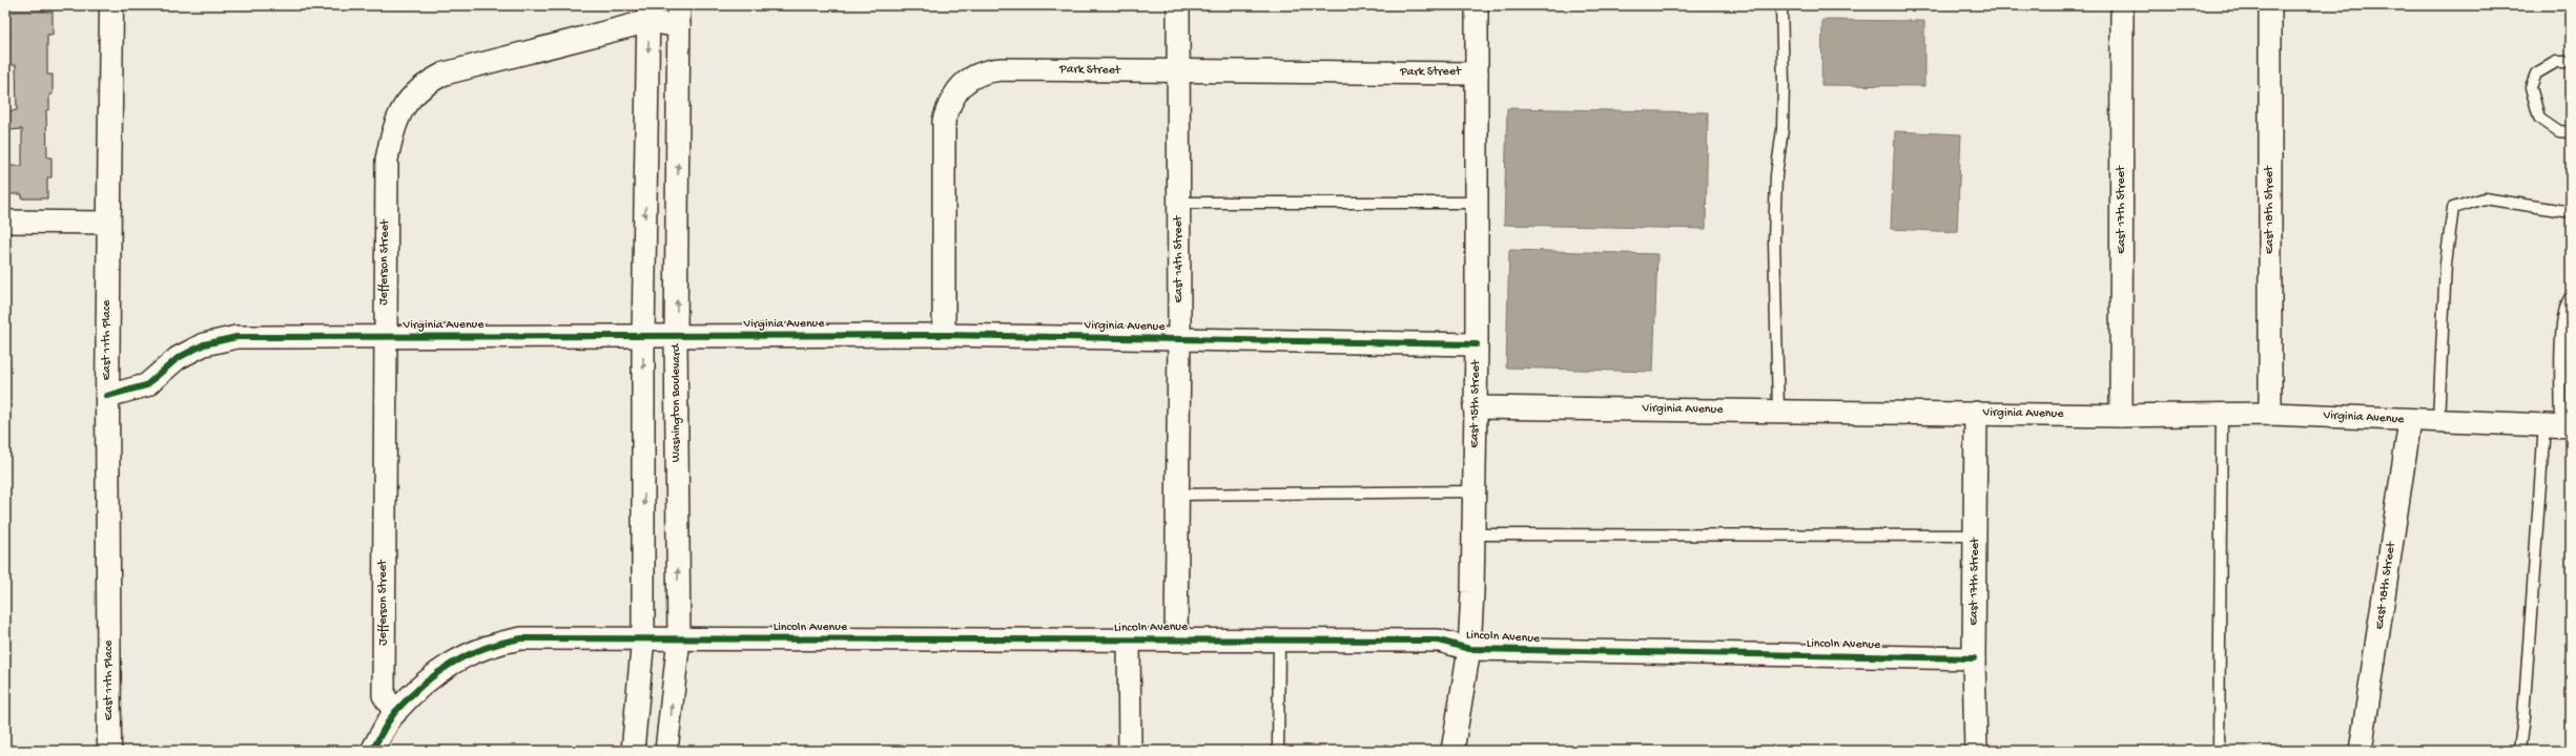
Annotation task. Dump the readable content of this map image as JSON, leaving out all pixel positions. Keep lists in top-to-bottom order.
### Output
{
  "streets": {
    "street": [
      "Park Street",
      "East 17th Street",
      "East 18th Street",
      "East 14th Street",
      "Jefferson Street",
      "Virginia Avenue",
      "East 11th Place",
      "Washington Boulevard",
      "East 15th Street",
      "Lincoln Avenue"
    ]
  },
  "crossings": [
    ["Park Street", "East 14th Street"],
    ["Park Street", "Virginia Avenue"],
    ["Park Street", "East 15th Street"],
    ["East 17th Street", "Virginia Avenue"],
    ["East 17th Street", "Lincoln Avenue"],
    ["East 18th Street", "Virginia Avenue"],
    ["East 14th Street", "Virginia Avenue"],
    ["East 14th Street", "Lincoln Avenue"],
    ["Jefferson Street", "Virginia Avenue"],
    ["Jefferson Street", "Washington Boulevard"],
    ["Jefferson Street", "Lincoln Avenue"],
    ["Virginia Avenue", "East 11th Place"],
    ["Virginia Avenue", "Washington Boulevard"],
    ["Virginia Avenue", "East 15th Street"],
    ["Washington Boulevard", "Lincoln Avenue"],
    ["East 15th Street", "Lincoln Avenue"]
  ]
}
